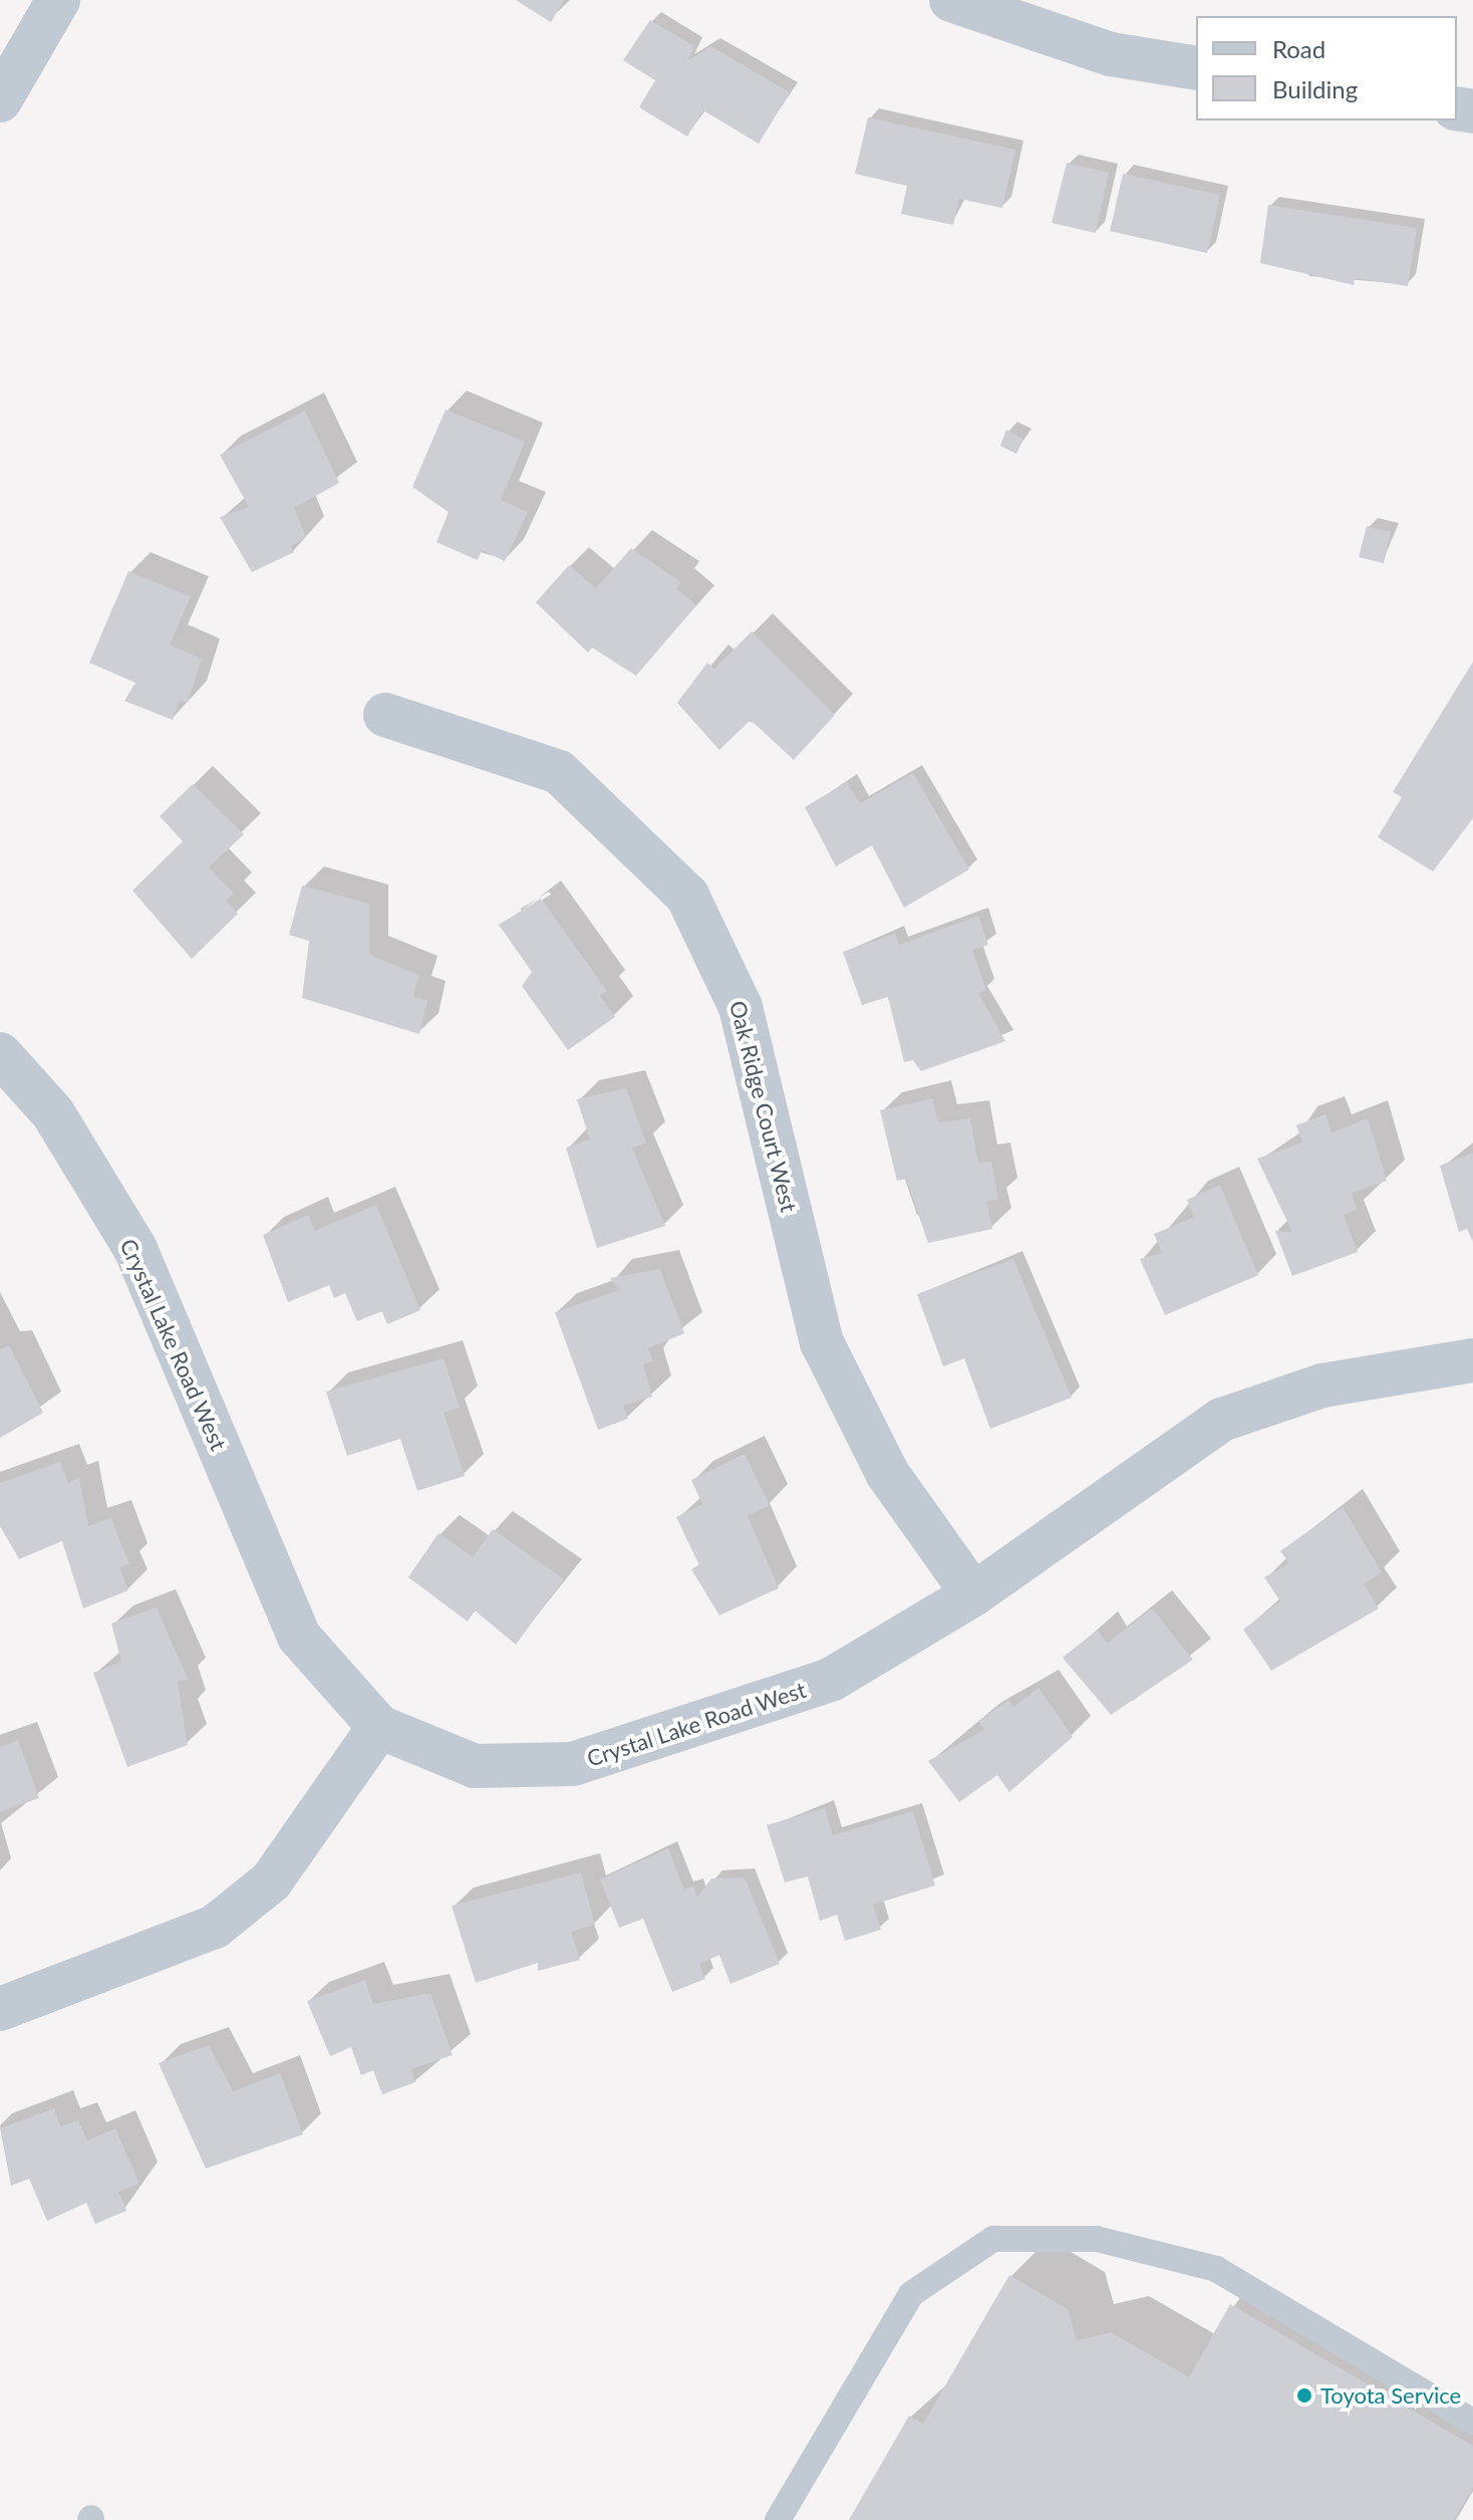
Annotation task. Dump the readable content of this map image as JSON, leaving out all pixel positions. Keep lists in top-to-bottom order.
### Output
{
  "streets": {
    "street": ["Oak Ridge Court West", "Crystal Lake Road West"]
  },
  "crossings": [
    ["Oak Ridge Court West", "Crystal Lake Road West"]
  ],
  "places": ["Toyota Service"],
  "legend": ["Road", "Building"]
}
